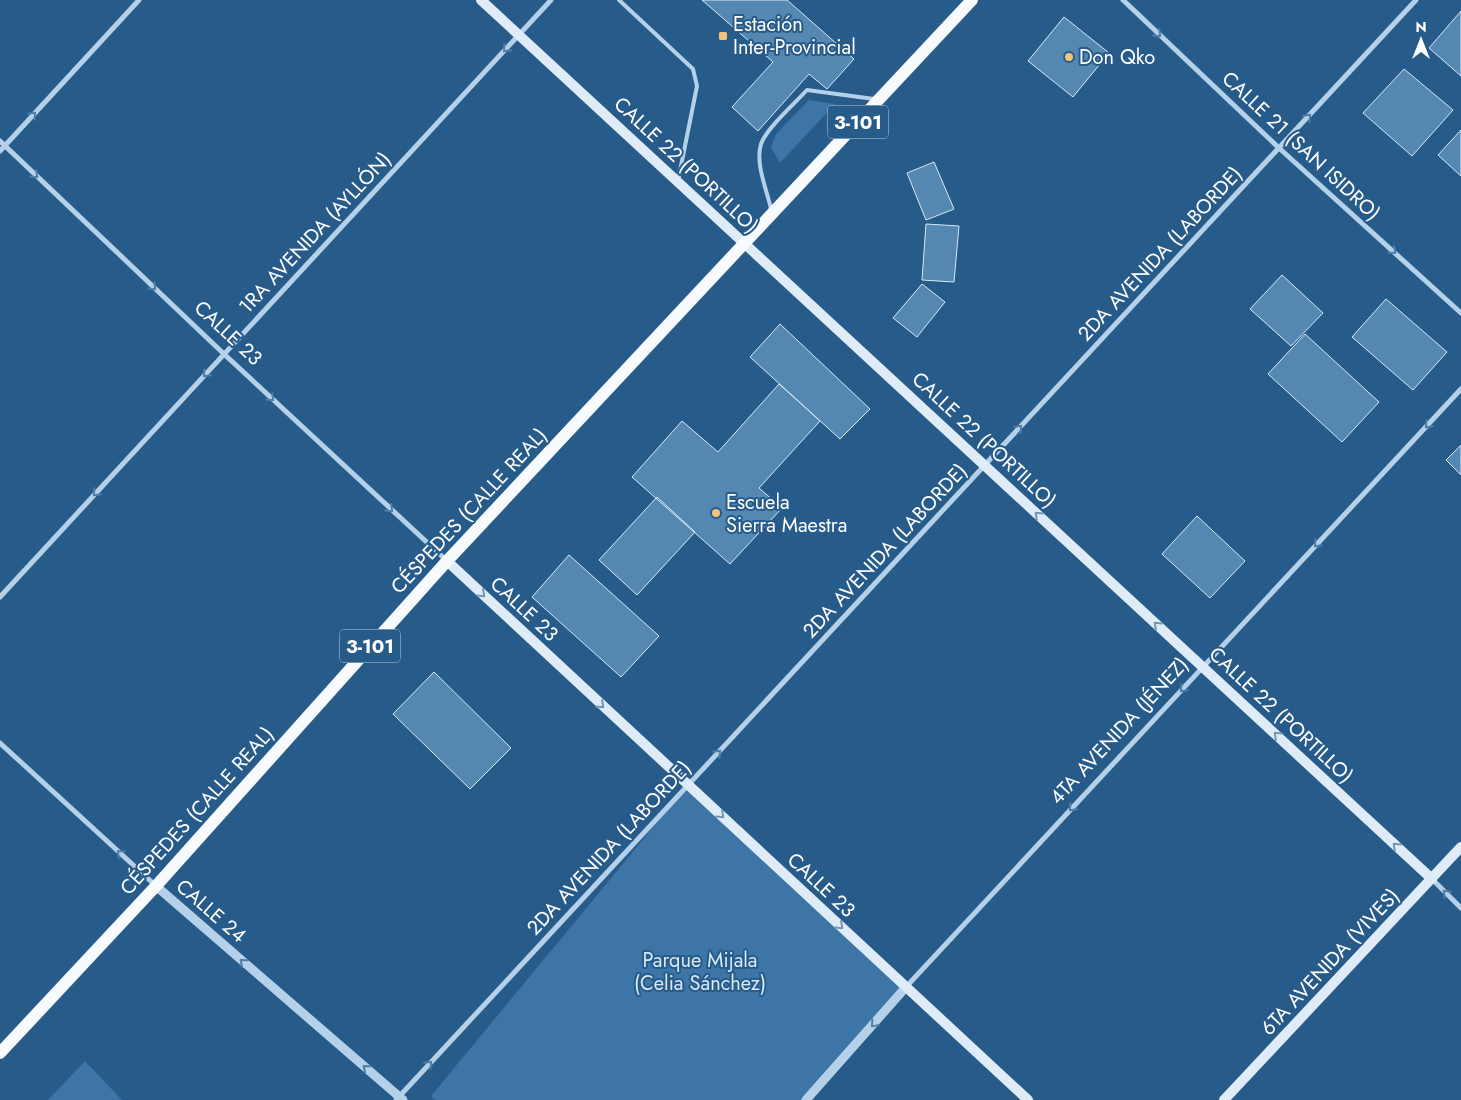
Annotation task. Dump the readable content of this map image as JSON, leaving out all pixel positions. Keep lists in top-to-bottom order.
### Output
{
  "streets": {
    "main road": [
      "3-101",
      "CALLE 22 (PORTILLO)",
      "CALLE 23",
      "CÉSPEDES (CALLE REAL)",
      "6TA AVENIDA (VIVES)"
    ],
    "street": [
      "CALLE 21 (SAN ISIDRO)",
      "1RA AVENIDA (AYLLÓN)",
      "2DA AVENIDA (LABORDE)",
      "4TA AVENIDA (JÉNEZ)",
      "CALLE 24"
    ]
  },
  "crossings": [
    ["CALLE 21 (SAN ISIDRO)", "2DA AVENIDA (LABORDE)"],
    ["CALLE 22 (PORTILLO)", "1RA AVENIDA (AYLLÓN)"],
    ["CALLE 22 (PORTILLO)", "2DA AVENIDA (LABORDE)"],
    ["CALLE 22 (PORTILLO)", "CÉSPEDES (CALLE REAL)"],
    ["CALLE 22 (PORTILLO)", "4TA AVENIDA (JÉNEZ)"],
    ["CALLE 22 (PORTILLO)", "6TA AVENIDA (VIVES)"],
    ["1RA AVENIDA (AYLLÓN)", "CALLE 23"],
    ["2DA AVENIDA (LABORDE)", "CALLE 23"],
    ["2DA AVENIDA (LABORDE)", "CALLE 24"],
    ["CALLE 23", "CÉSPEDES (CALLE REAL)"],
    ["CALLE 23", "4TA AVENIDA (JÉNEZ)"],
    ["CÉSPEDES (CALLE REAL)", "CALLE 24"]
  ],
  "one_way": [
    "CALLE 21 (SAN ISIDRO)",
    "CALLE 22 (PORTILLO)",
    "1RA AVENIDA (AYLLÓN)",
    "2DA AVENIDA (LABORDE)",
    "CALLE 23",
    "4TA AVENIDA (JÉNEZ)",
    "CALLE 24"
  ],
  "parks": ["Parque Mijala (Celia Sánchez)"],
  "places": {
    "transit": ["Estación Inter-Provincial"],
    "other": ["Don Qko", "Escuela Sierra Maestra"]
  },
  "north": "top"
}
